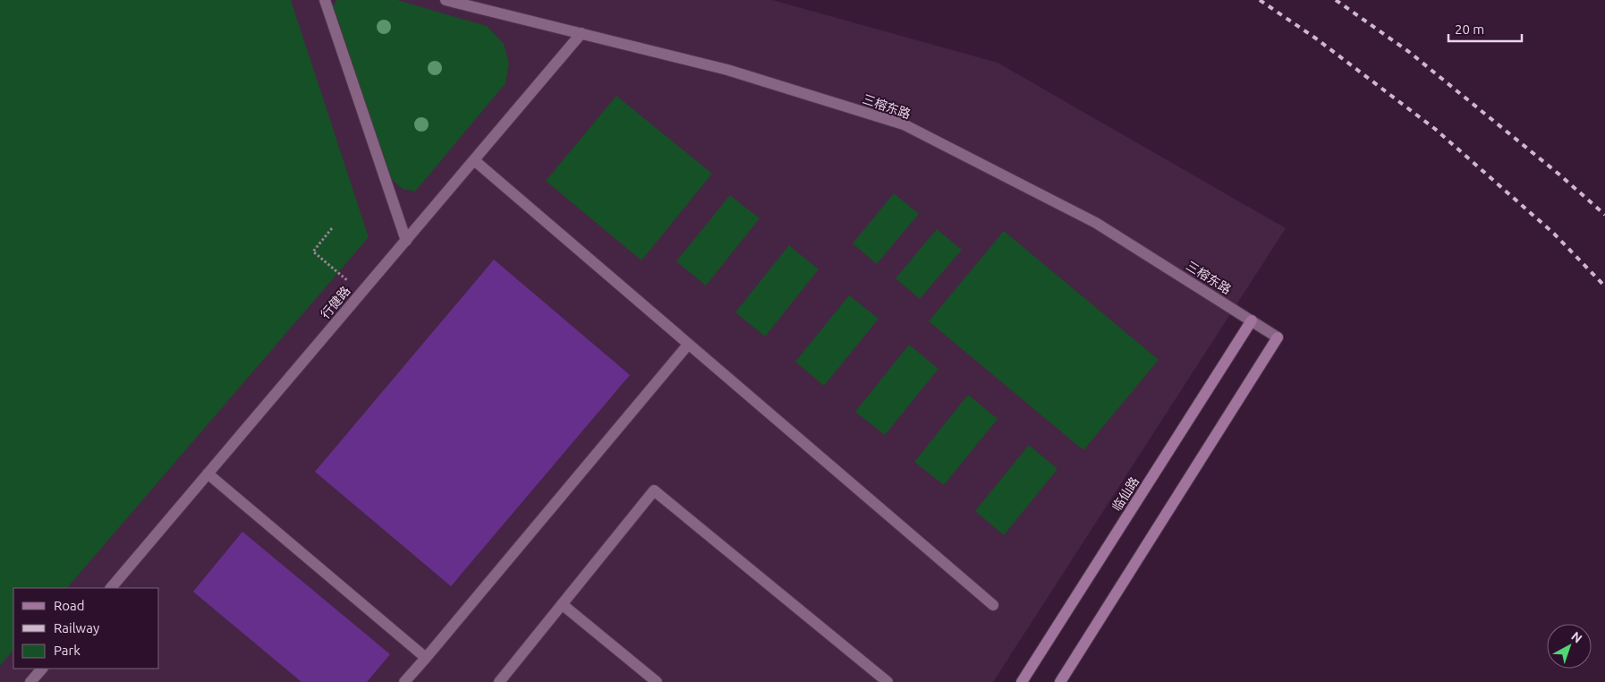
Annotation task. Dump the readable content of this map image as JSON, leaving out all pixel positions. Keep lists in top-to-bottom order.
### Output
{
  "streets": {
    "street": ["三榕东路", "行健路", "临仙路"]
  },
  "crossings": [
    ["三榕东路", "行健路"],
    ["三榕东路", "临仙路"]
  ],
  "legend": ["Road", "Railway", "Park"],
  "scale_bar": "20 m",
  "north": "top right"
}
